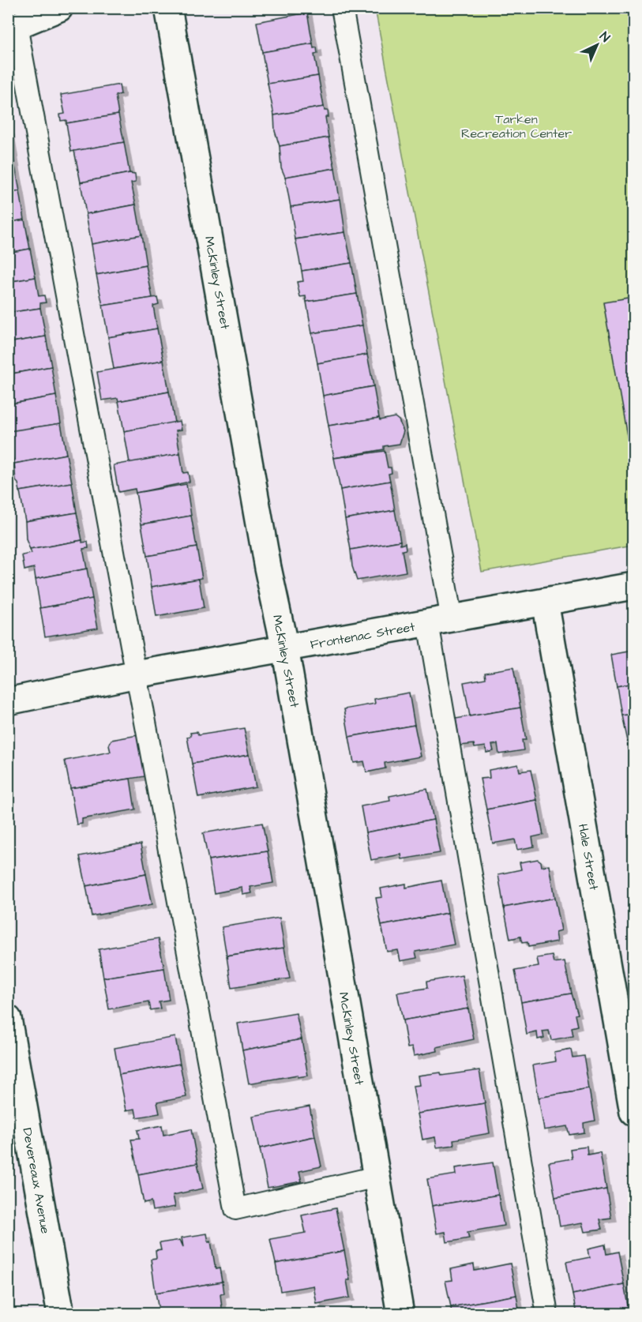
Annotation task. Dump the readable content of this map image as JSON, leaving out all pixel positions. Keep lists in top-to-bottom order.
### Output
{
  "streets": {
    "street": [
      "McKinley Street",
      "Frontenac Street",
      "Hale Street",
      "Devereaux Avenue"
    ]
  },
  "crossings": [
    ["McKinley Street", "Frontenac Street"],
    ["Frontenac Street", "Hale Street"]
  ],
  "parks": ["Tarken Recreation Center"],
  "north": "top right"
}
